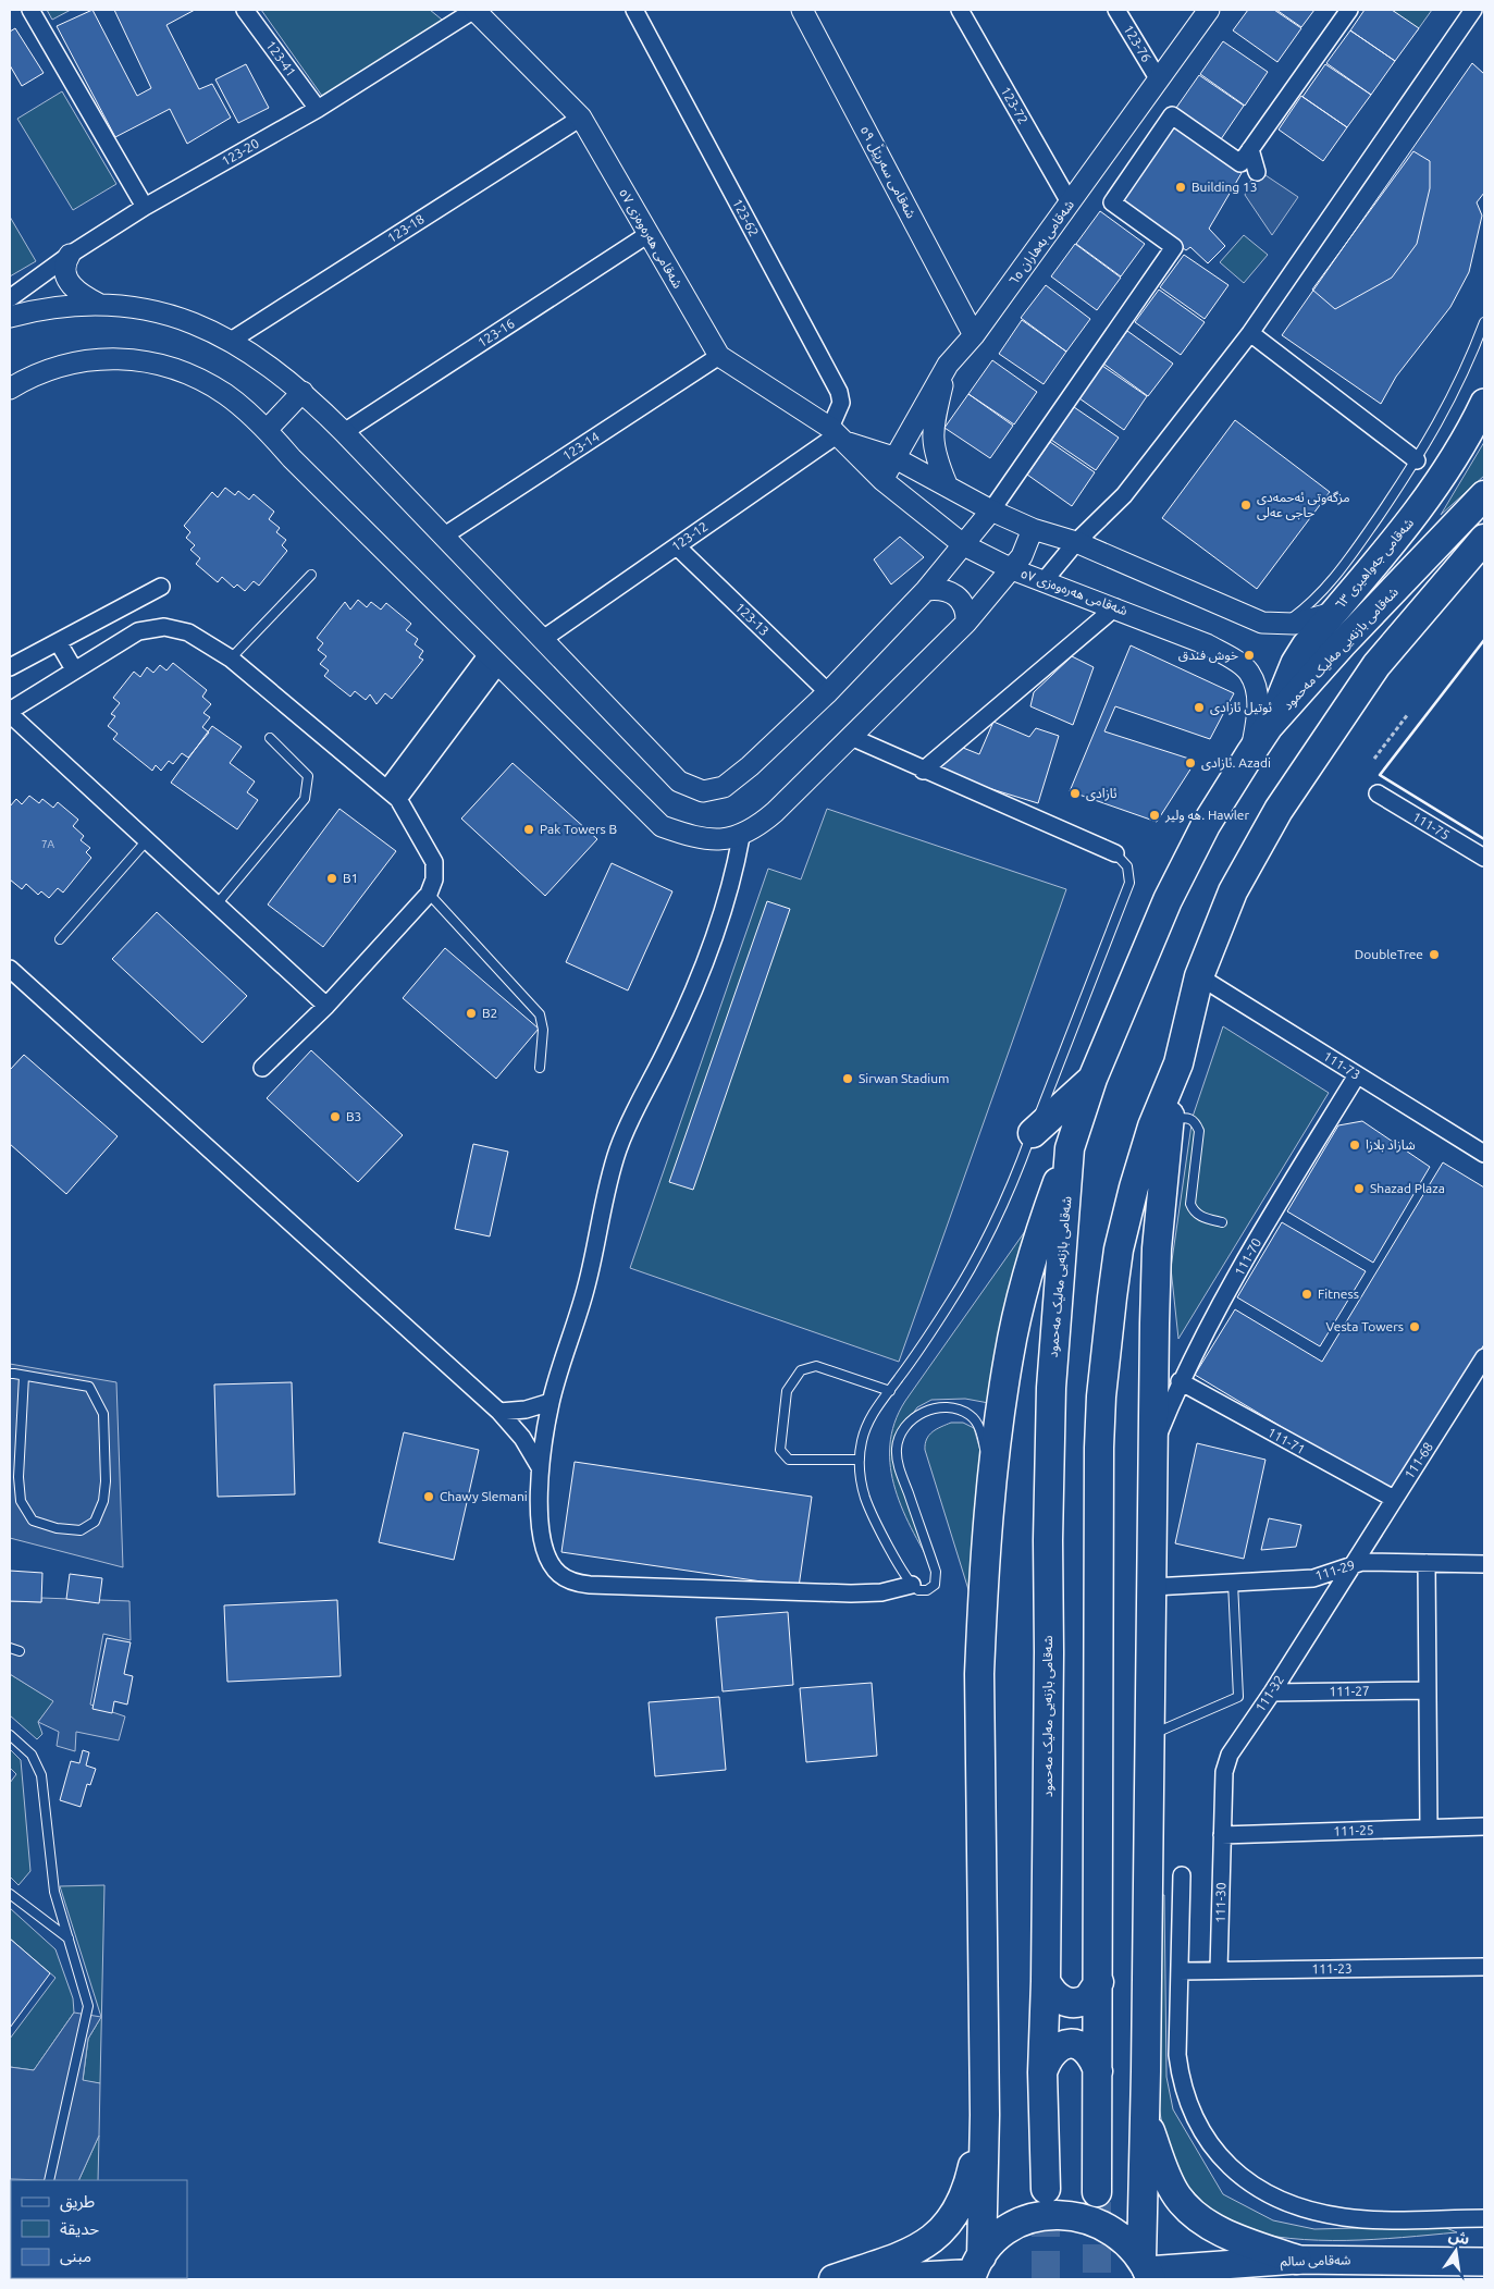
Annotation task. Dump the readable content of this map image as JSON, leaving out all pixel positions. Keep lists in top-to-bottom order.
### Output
{
  "streets": {
    "highway": ["شەقامی بازنەیی مەلیک مەحمود"],
    "main road": ["شەقامی جەواهیری ٦٣", "شەقامی سالم"],
    "street": [
      "123-76",
      "123-41",
      "123-72",
      "123-20",
      "شەقامی سەرپێڵ ٥٩",
      "123-62",
      "123-18",
      "شەقامی هەرەوەزی ٥٧",
      "شەقامی بەهاران ٦٥",
      "123-16",
      "123-14",
      "123-12",
      "123-13",
      "111-75",
      "111-73",
      "111-70",
      "111-71",
      "111-68",
      "111-29",
      "111-27",
      "111-32",
      "111-25",
      "111-30",
      "111-23"
    ]
  },
  "crossings": [
    ["123-76", "شەقامی بەهاران ٦٥"],
    ["123-41", "123-20"],
    ["123-72", "شەقامی بەهاران ٦٥"],
    ["123-20", "شەقامی هەرەوەزی ٥٧"],
    ["شەقامی سەرپێڵ ٥٩", "شەقامی بەهاران ٦٥"],
    ["123-62", "شەقامی هەرەوەزی ٥٧"],
    ["123-62", "123-12"],
    ["123-18", "شەقامی هەرەوەزی ٥٧"],
    ["شەقامی هەرەوەزی ٥٧", "شەقامی بەهاران ٦٥"],
    ["شەقامی هەرەوەزی ٥٧", "123-16"],
    ["شەقامی هەرەوەزی ٥٧", "123-14"],
    ["شەقامی هەرەوەزی ٥٧", "123-12"],
    ["شەقامی هەرەوەزی ٥٧", "شەقامی جەواهیری ٦٣"],
    ["شەقامی هەرەوەزی ٥٧", "شەقامی بازنەیی مەلیک مەحمود"],
    ["123-12", "123-13"],
    ["شەقامی جەواهیری ٦٣", "شەقامی بازنەیی مەلیک مەحمود"],
    ["111-73", "111-70"],
    ["111-70", "111-71"],
    ["111-71", "111-68"],
    ["111-68", "111-29"],
    ["111-68", "111-32"],
    ["111-29", "111-32"],
    ["111-27", "111-32"],
    ["111-32", "111-25"],
    ["111-32", "111-30"],
    ["111-25", "111-30"],
    ["111-30", "111-23"]
  ],
  "places": [
    "Building 13",
    "مزگەوتی ئەحمەدی حاجی عەلی",
    "خوش فندق",
    "ئوتیل ئازادی",
    "ئازادى. Azadi",
    "ئازادی",
    "هه ولير. Hawler",
    "Pak Towers B",
    "B1",
    "DoubleTree",
    "B2",
    "Sirwan Stadium",
    "B3",
    "شازاد بلازا",
    "Shazad Plaza",
    "Fitness",
    "Vesta Towers",
    "Chawy Slemani"
  ],
  "house_numbers": ["7A"],
  "legend": ["طريق", "حديقة", "مبنى"],
  "north": "top"
}
